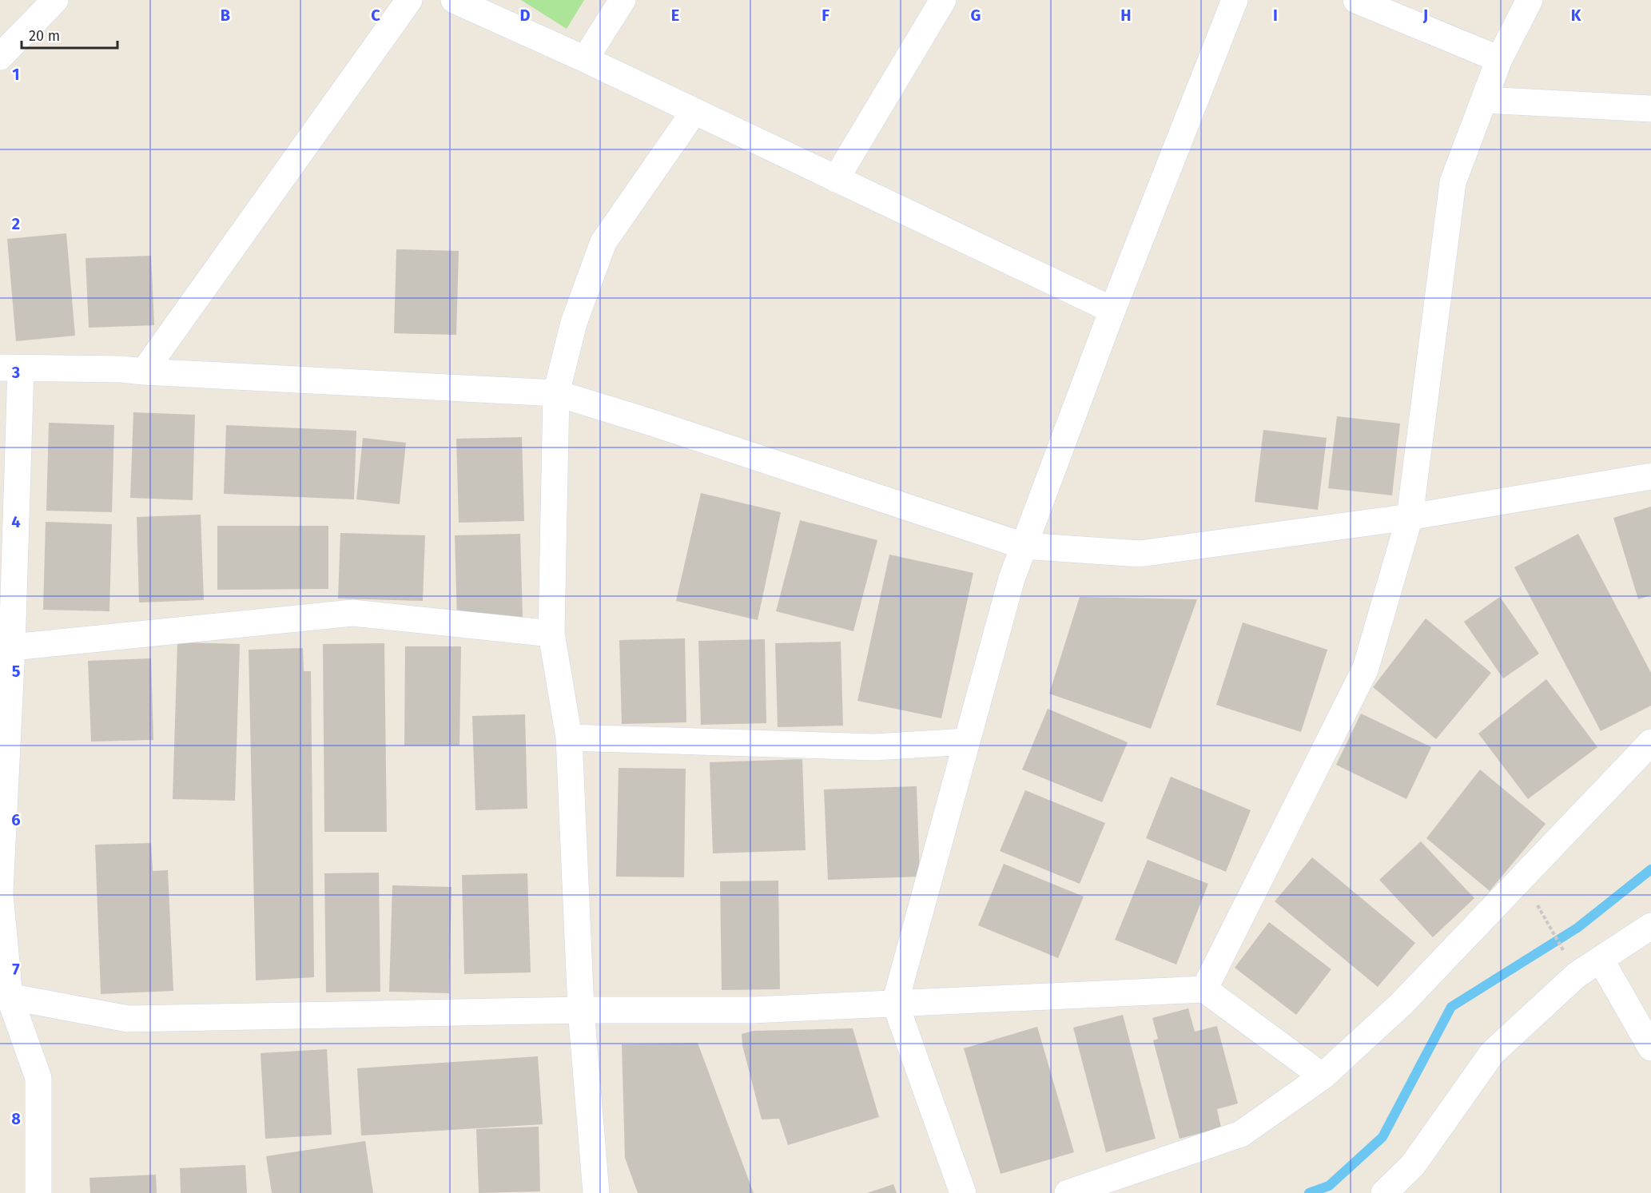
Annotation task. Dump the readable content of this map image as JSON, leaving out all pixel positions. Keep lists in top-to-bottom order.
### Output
{
  "scale_bar": "20 m",
  "grid": {
    "columns": [
      "B",
      "C",
      "D",
      "E",
      "F",
      "G",
      "H",
      "I",
      "J",
      "K"
    ],
    "rows": [
      "1",
      "2",
      "3",
      "4",
      "5",
      "6",
      "7",
      "8"
    ]
  }
}
